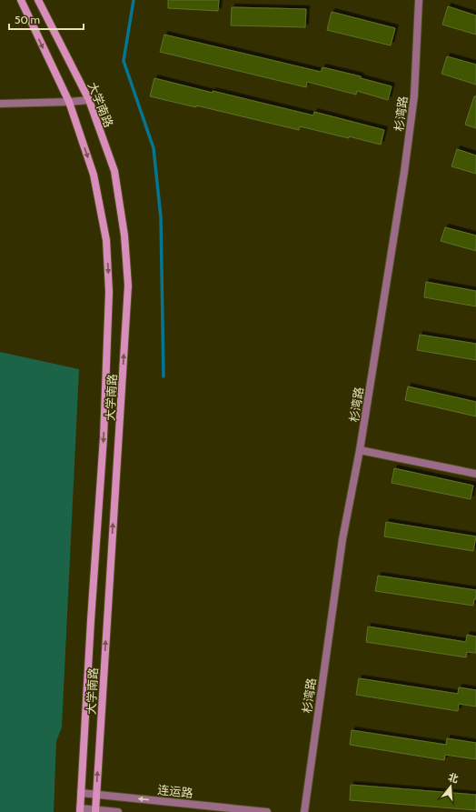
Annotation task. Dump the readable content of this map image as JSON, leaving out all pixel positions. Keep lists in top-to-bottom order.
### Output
{
  "streets": {
    "main road": ["大学南路"],
    "street": ["杉湾路", "连运路"]
  },
  "crossings": [
    ["大学南路", "连运路"]
  ],
  "one_way": ["连运路"],
  "scale_bar": "50 m",
  "north": "top"
}
